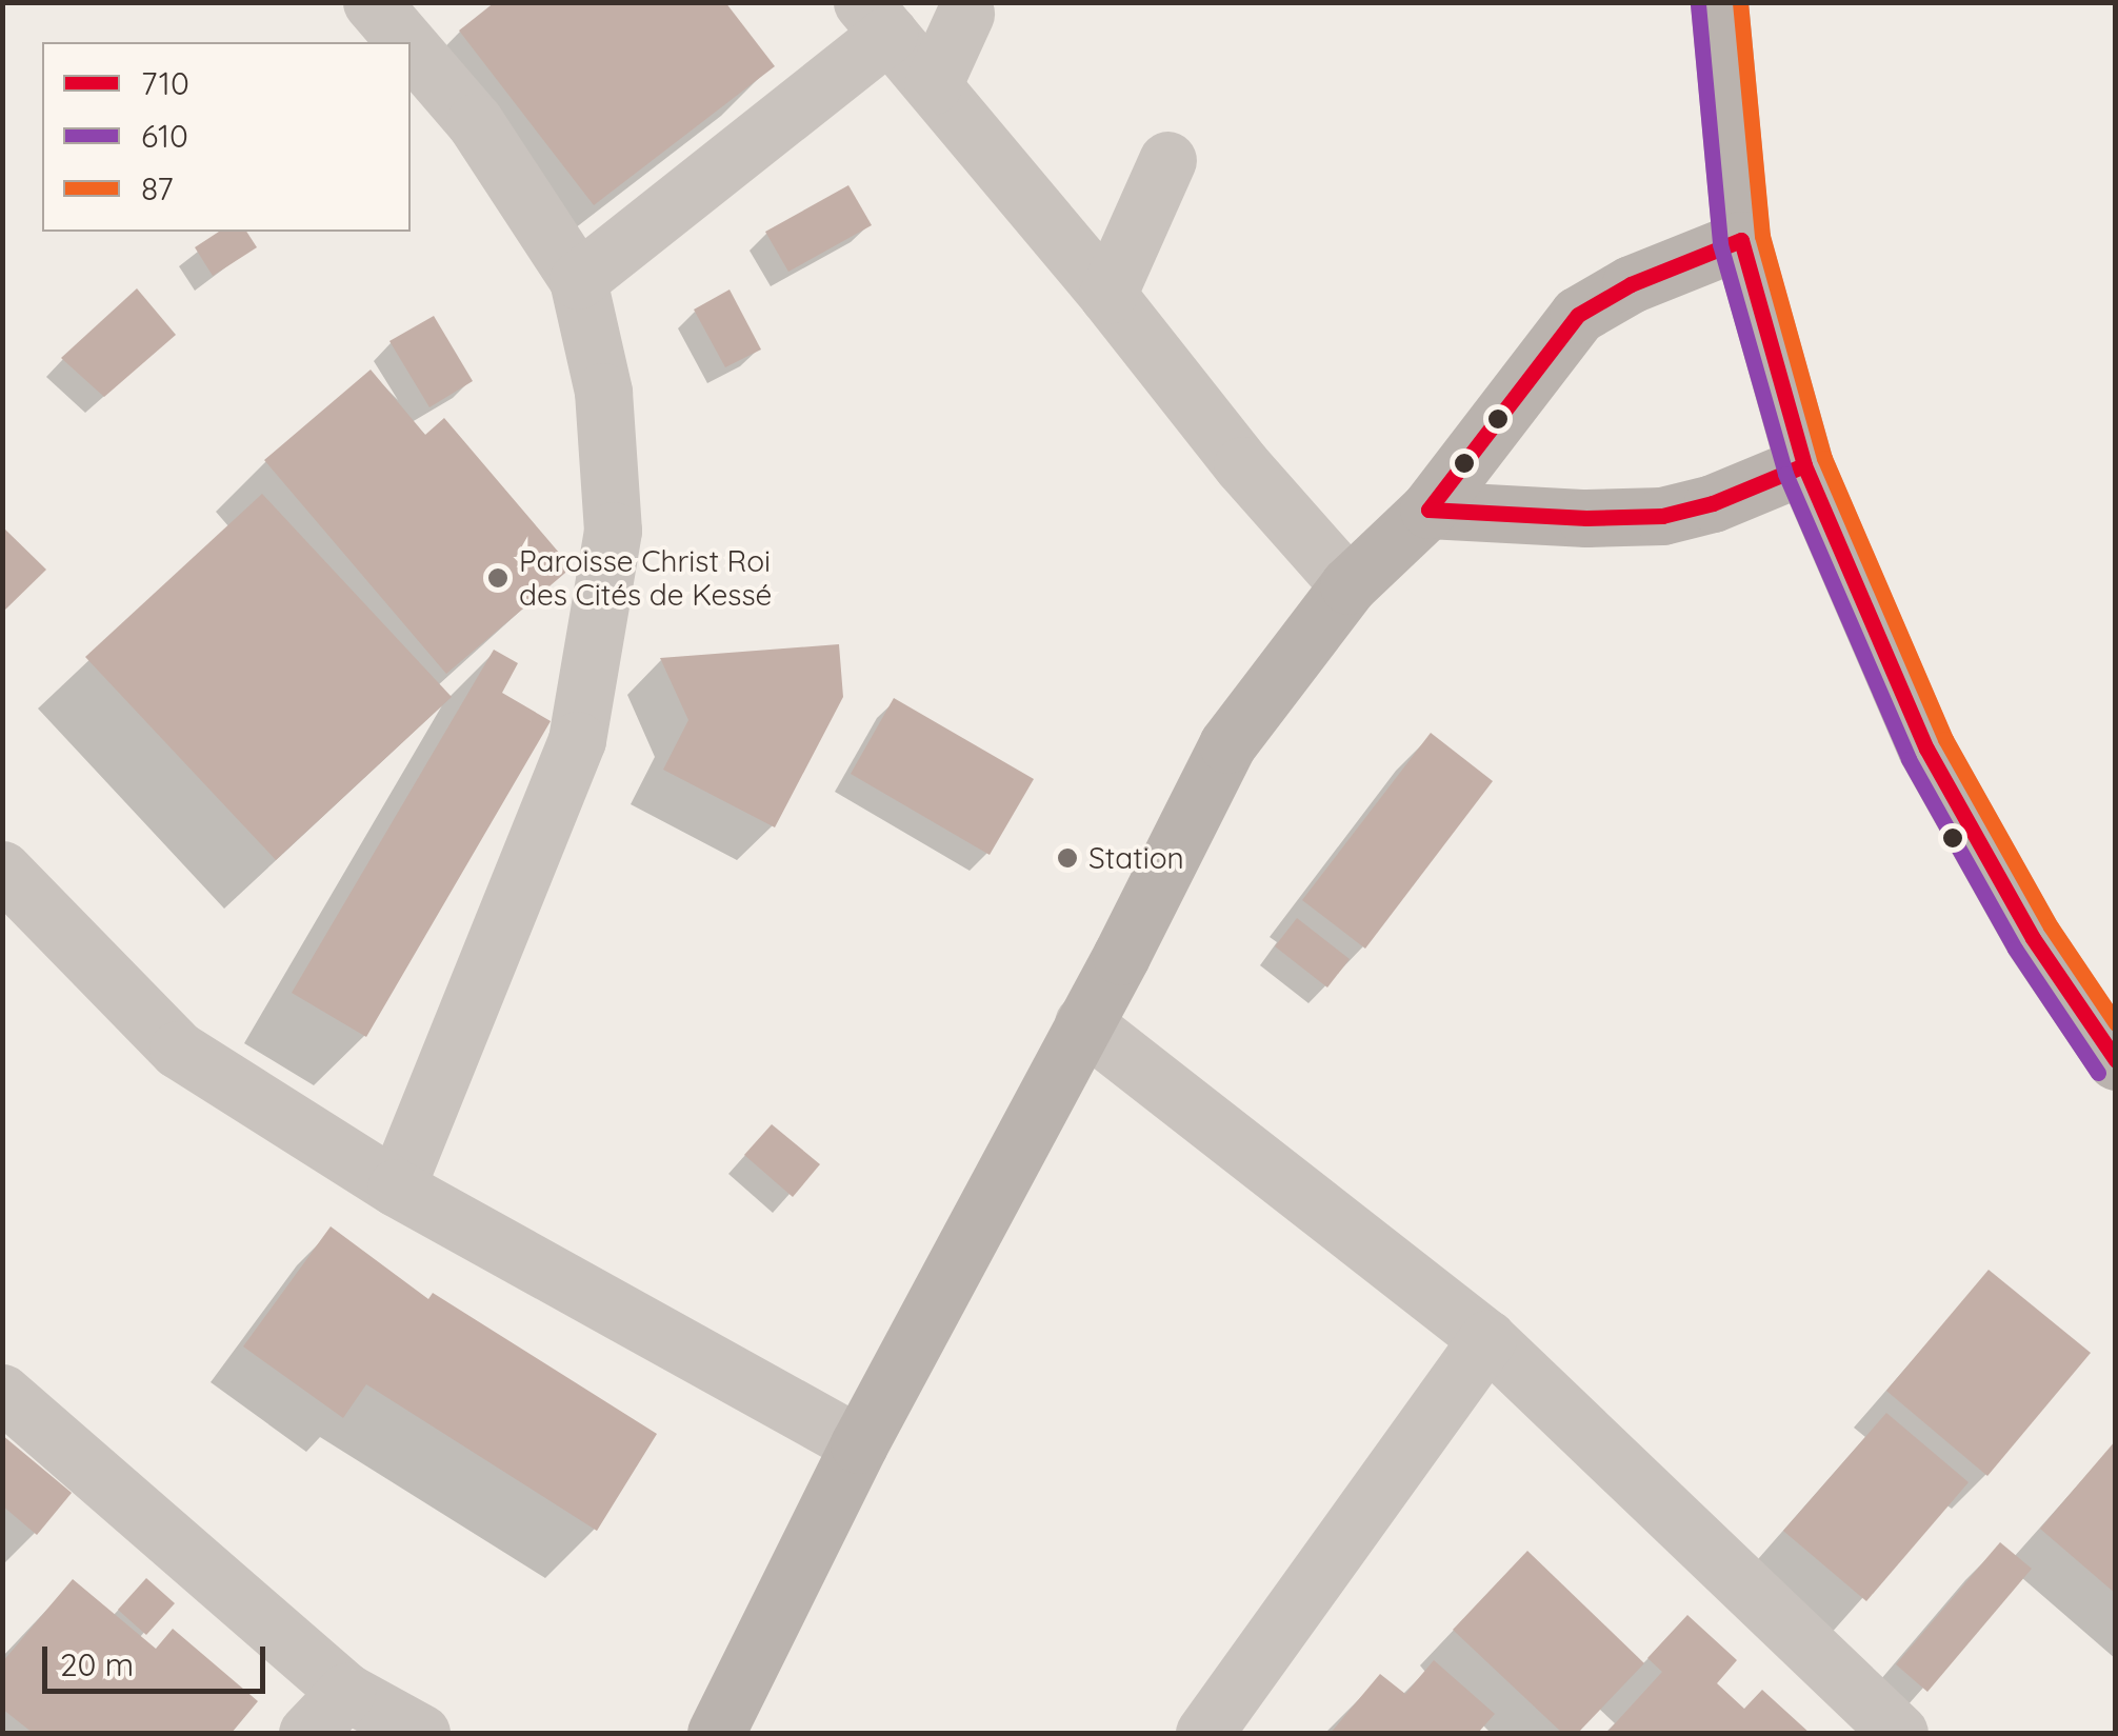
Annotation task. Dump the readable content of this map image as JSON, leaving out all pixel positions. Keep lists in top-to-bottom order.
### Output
{
  "places": ["Paroisse Christ Roi des Cités de Kessé", "Station"],
  "lines": ["transit line 87", "transit line 610", "transit line 710"],
  "legend": ["710", "610", "87"],
  "scale_bar": "20 m"
}
